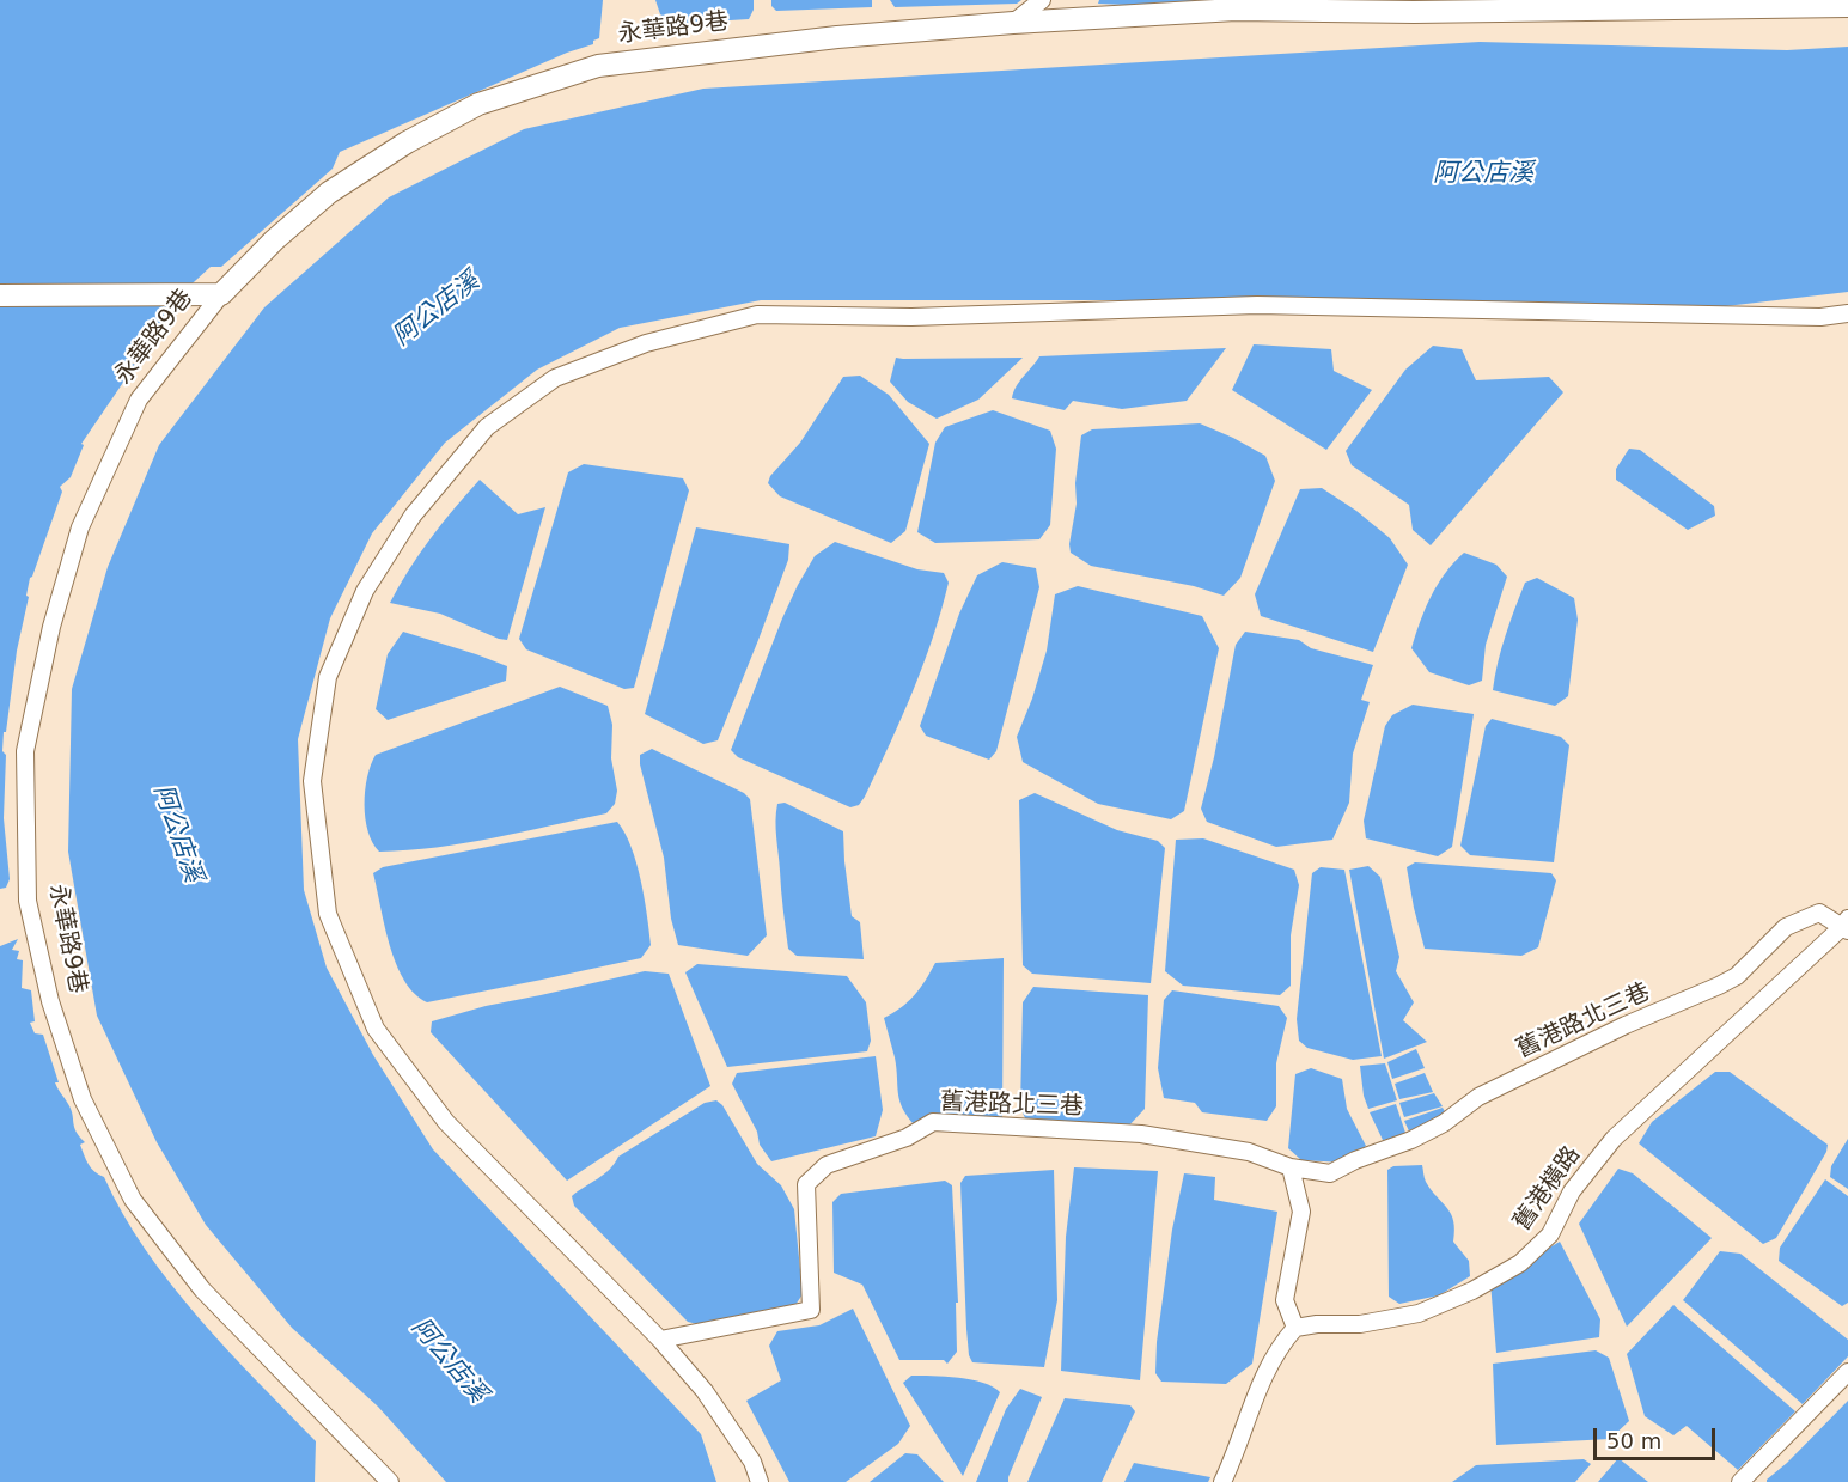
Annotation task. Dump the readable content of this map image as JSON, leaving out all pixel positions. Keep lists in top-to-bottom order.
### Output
{
  "streets": {
    "street": ["永華路9巷", "舊港路北三巷", "舊港橫路"]
  },
  "crossings": [
    ["舊港路北三巷", "舊港橫路"]
  ],
  "water": ["阿公店溪"],
  "scale_bar": "50 m"
}
